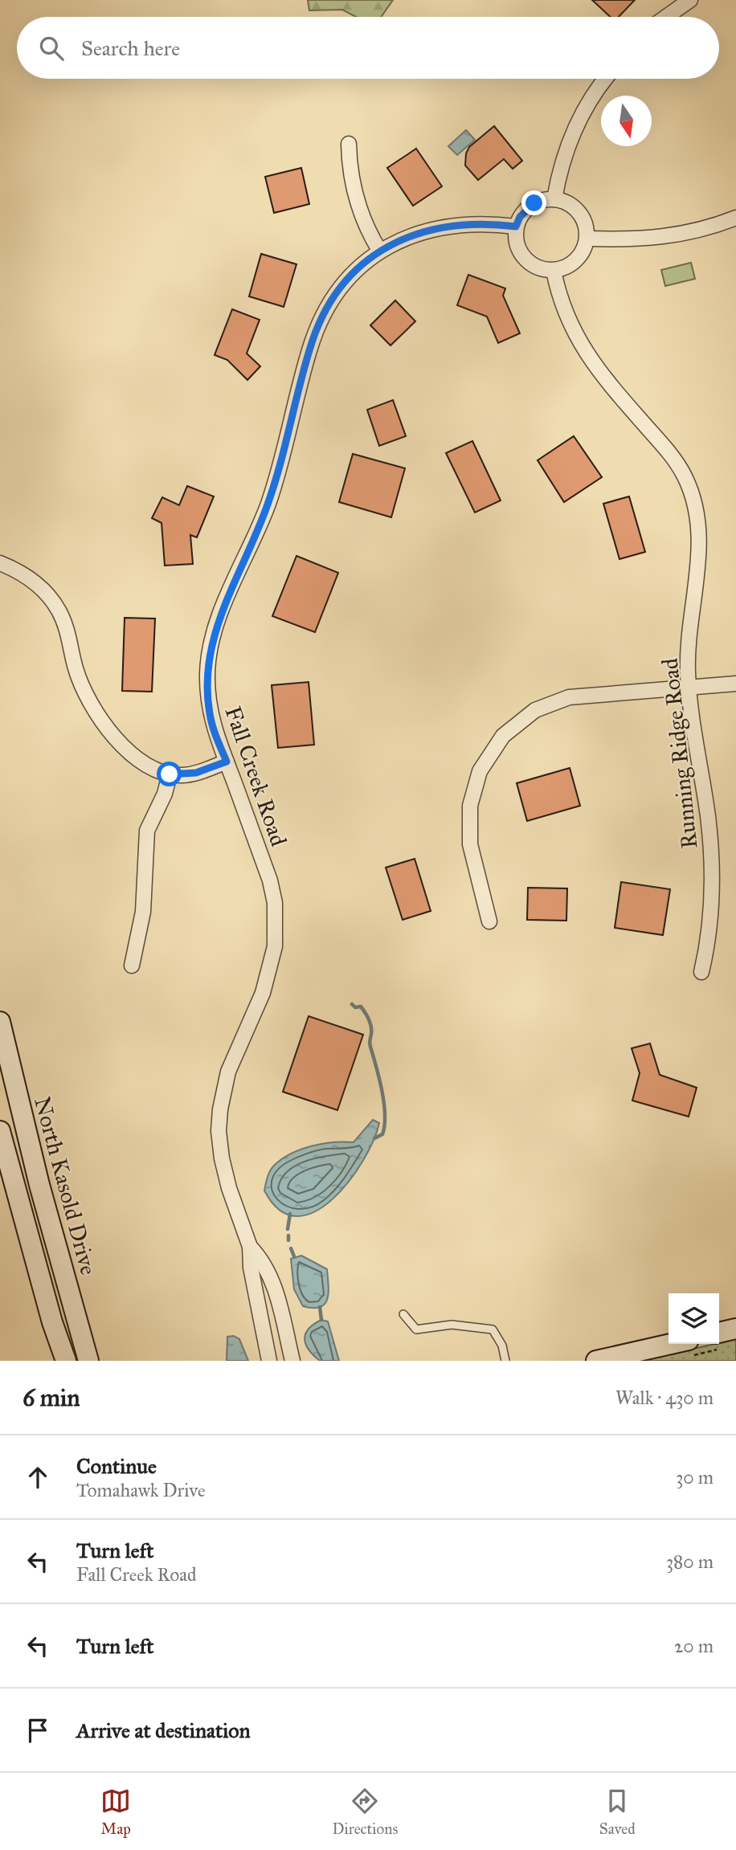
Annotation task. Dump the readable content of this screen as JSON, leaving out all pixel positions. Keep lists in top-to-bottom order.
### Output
{
  "streets": {
    "main road": ["North Kasold Drive"],
    "street": ["Running Ridge Road", "Fall Creek Road"]
  },
  "crossings": [
    ["Running Ridge Road", "Fall Creek Road"]
  ],
  "north": "bottom",
  "page": {
    "search": "Search here",
    "heading": ["6 min", "Walk · 430 m"],
    "list": [
      ["Continue", "Tomahawk Drive", "30 m"],
      ["Turn left", "Fall Creek Road", "380 m"],
      ["Turn left", "20 m"],
      "Arrive at destination"
    ],
    "nav": ["Map", "Directions", "Saved"]
  }
}
